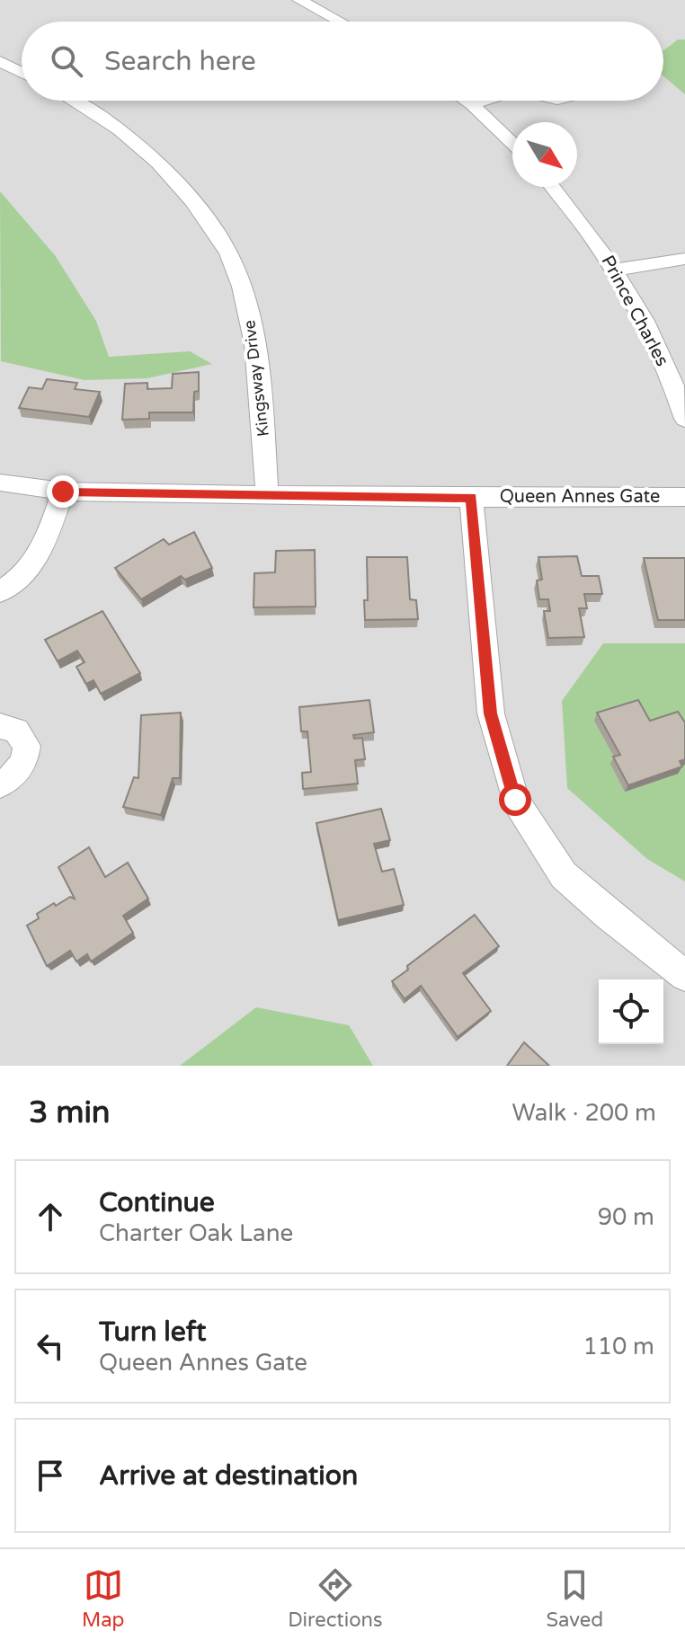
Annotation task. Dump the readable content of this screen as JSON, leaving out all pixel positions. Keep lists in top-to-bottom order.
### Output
{
  "streets": {
    "street": ["Prince Charles", "Kingsway Drive", "Queen Annes Gate"]
  },
  "crossings": [
    ["Kingsway Drive", "Queen Annes Gate"]
  ],
  "north": "bottom right",
  "page": {
    "search": "Search here",
    "heading": ["3 min", "Walk · 200 m"],
    "list": [
      ["Continue", "Charter Oak Lane", "90 m"],
      ["Turn left", "Queen Annes Gate", "110 m"],
      "Arrive at destination"
    ],
    "nav": ["Map", "Directions", "Saved"]
  }
}
